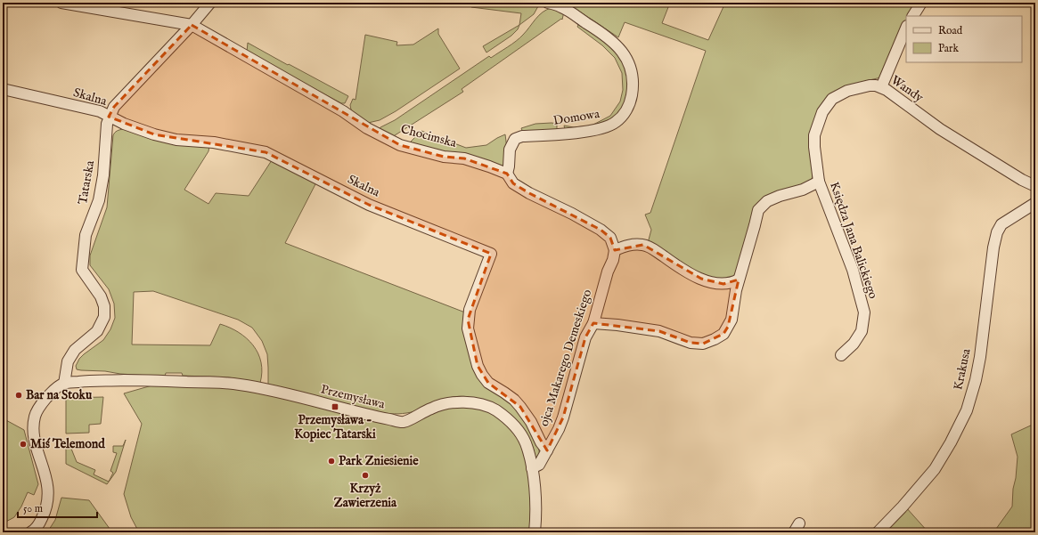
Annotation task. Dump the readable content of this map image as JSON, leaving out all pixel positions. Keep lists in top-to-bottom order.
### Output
{
  "streets": {
    "street": [
      "Wandy",
      "Skalna",
      "Domowa",
      "Chocimska",
      "Tatarska",
      "Księdza Jana Balickiego",
      "ojca Makarego Demeskiego",
      "Krakusa",
      "Przemysława"
    ]
  },
  "crossings": [
    ["Wandy", "Księdza Jana Balickiego"],
    ["Skalna", "Tatarska"],
    ["Skalna", "ojca Makarego Demeskiego"],
    ["Domowa", "Chocimska"],
    ["Chocimska", "Tatarska"],
    ["Chocimska", "ojca Makarego Demeskiego"],
    ["Tatarska", "Przemysława"],
    ["Księdza Jana Balickiego", "ojca Makarego Demeskiego"],
    ["ojca Makarego Demeskiego", "Przemysława"]
  ],
  "places": {
    "other": [
      "Bar na Stoku",
      "Miś Telemond",
      "Park Zniesienie",
      "Krzyż Zawierzenia"
    ],
    "transit": ["Przemysława - Kopiec Tatarski"]
  },
  "legend": ["Road", "Park"],
  "scale_bar": "50 m"
}
